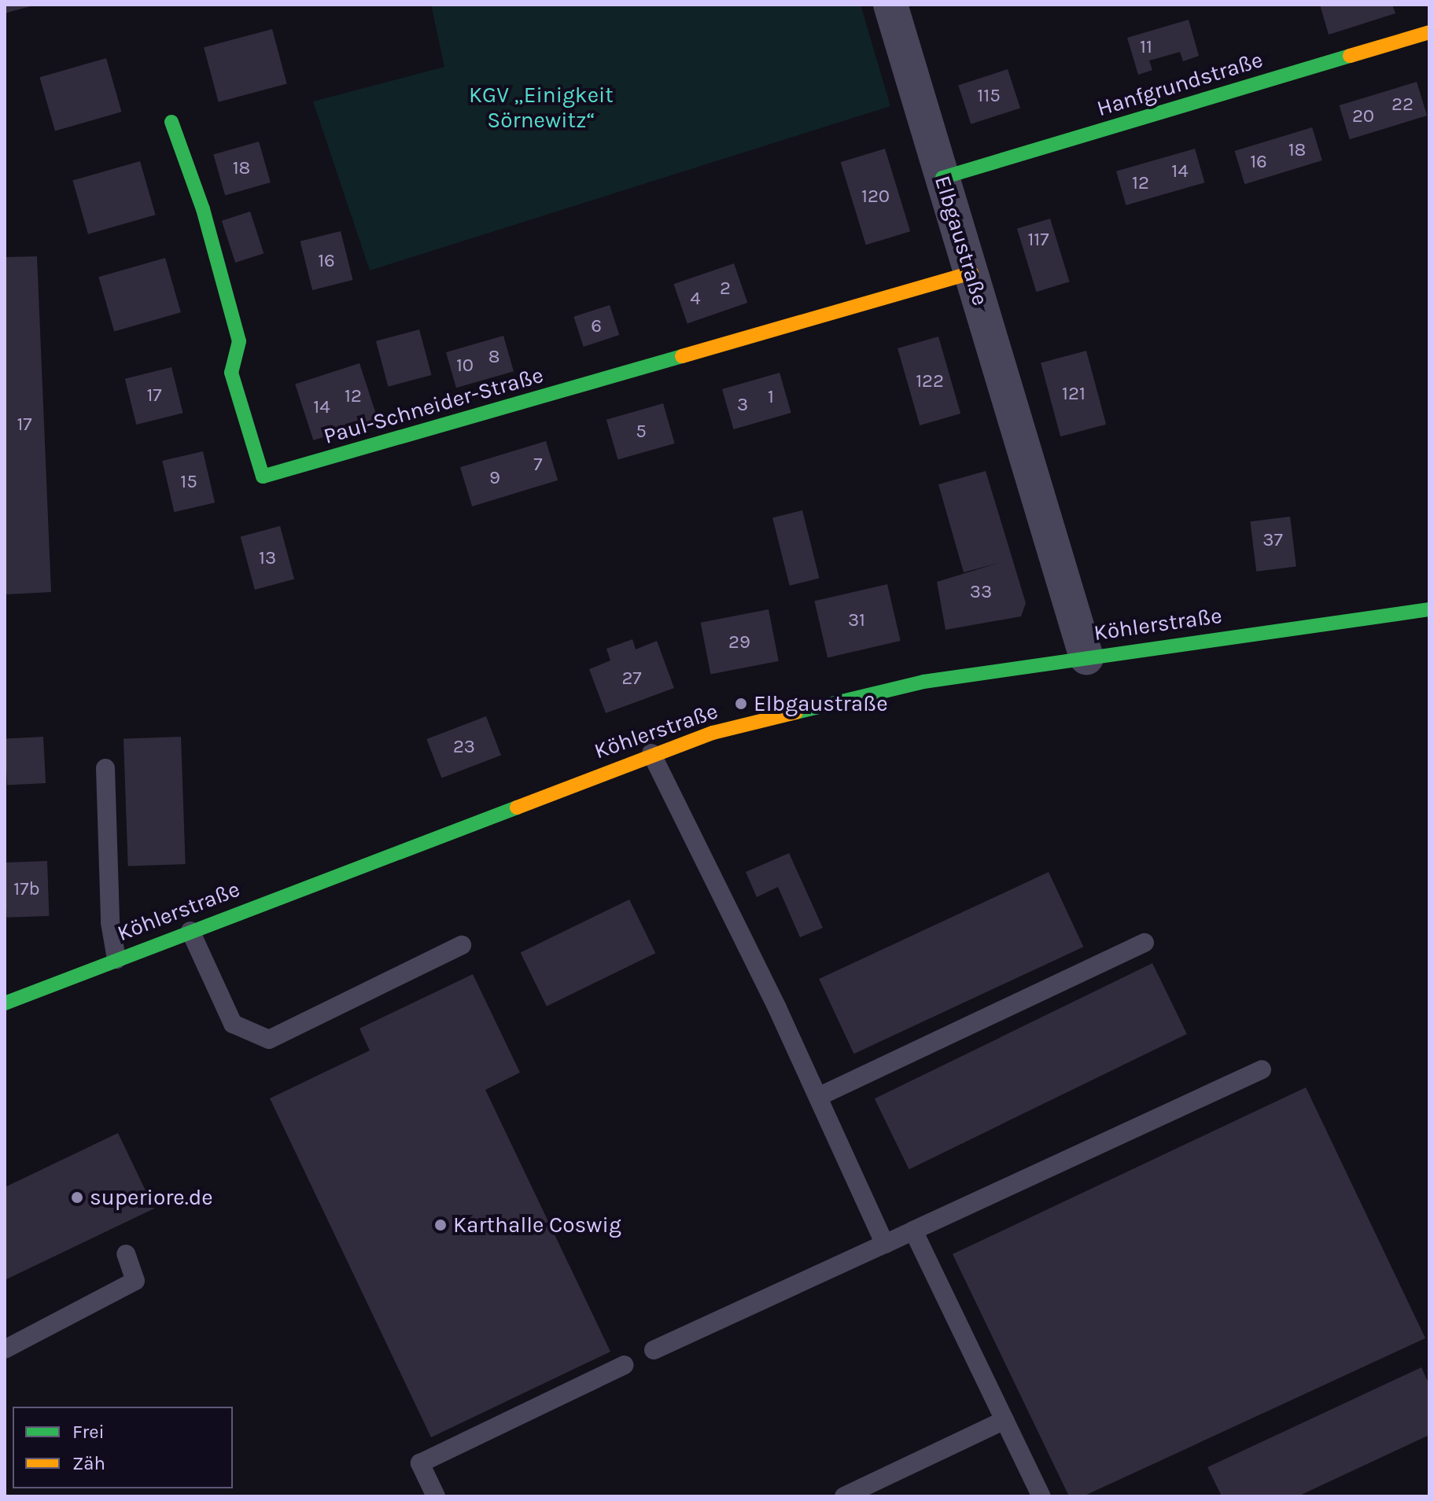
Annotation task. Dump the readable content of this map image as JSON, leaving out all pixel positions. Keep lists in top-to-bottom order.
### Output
{
  "streets": {
    "street": [
      "Hanfgrundstraße",
      "Elbgaustraße",
      "Paul-Schneider-Straße",
      "Köhlerstraße"
    ]
  },
  "crossings": [
    ["Hanfgrundstraße", "Elbgaustraße"],
    ["Elbgaustraße", "Paul-Schneider-Straße"],
    ["Elbgaustraße", "Köhlerstraße"]
  ],
  "parks": ["KGV „Einigkeit Sörnewitz“"],
  "places": ["Elbgaustraße", "superiore.de", "Karthalle Coswig"],
  "house_numbers": [
    "11",
    "115",
    "22",
    "20",
    "18",
    "16",
    "18",
    "14",
    "12",
    "120",
    "117",
    "16",
    "2",
    "4",
    "6",
    "8",
    "10",
    "122",
    "121",
    "17",
    "12",
    "1",
    "3",
    "14",
    "17",
    "5",
    "7",
    "9",
    "15",
    "37",
    "13",
    "33",
    "31",
    "29",
    "27",
    "23",
    "17b"
  ],
  "legend": ["Frei", "Zäh"]
}
